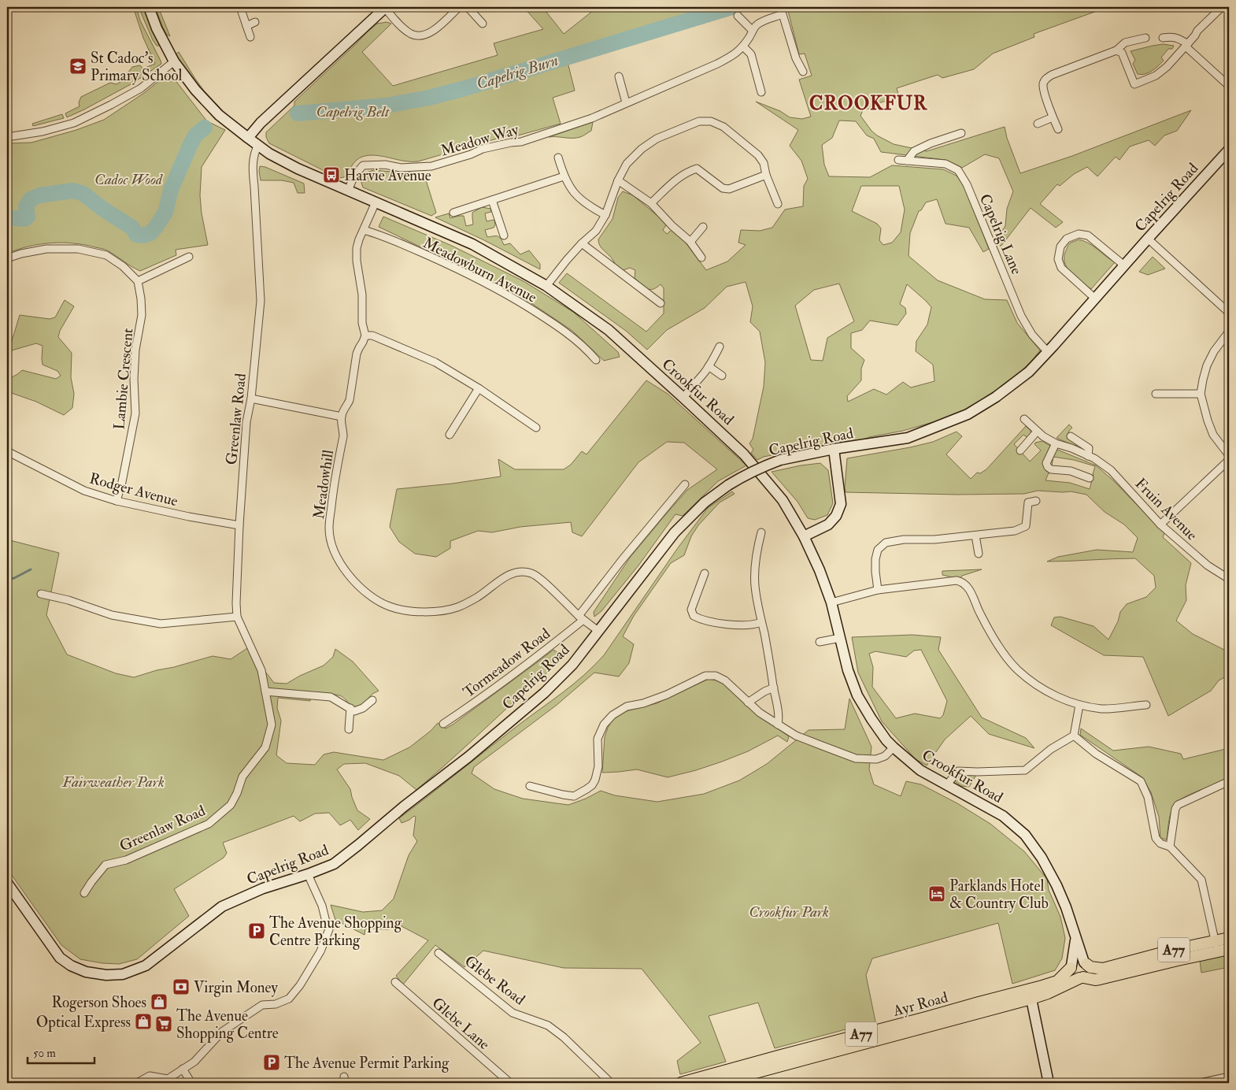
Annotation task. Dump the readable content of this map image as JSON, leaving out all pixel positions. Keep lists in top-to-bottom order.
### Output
{
  "streets": {
    "main road": ["A77", "Ayr Road"],
    "street": [
      "Meadow Way",
      "Capelrig Road",
      "Capelrig Lane",
      "Meadowburn Avenue",
      "Lambie Crescent",
      "Crookfur Road",
      "Greenlaw Road",
      "Meadowhill",
      "Rodger Avenue",
      "Fruin Avenue",
      "Tormeadow Road",
      "Glebe Road",
      "Glebe Lane"
    ]
  },
  "crossings": [
    ["Meadow Way", "Crookfur Road"],
    ["Capelrig Road", "Capelrig Lane"],
    ["Capelrig Road", "Meadowhill"],
    ["Lambie Crescent", "Rodger Avenue"],
    ["Crookfur Road", "Greenlaw Road"],
    ["Crookfur Road", "A77"],
    ["Crookfur Road", "Ayr Road"],
    ["Greenlaw Road", "Rodger Avenue"],
    ["Meadowhill", "Tormeadow Road"],
    ["A77", "Ayr Road"]
  ],
  "districts": ["CROOKFUR"],
  "water": ["Capelrig Burn"],
  "parks": [
    "Capelrig Belt",
    "Cadoc Wood",
    "Fairweather Park",
    "Crookfur Park"
  ],
  "places": {
    "school or university": ["St Cadoc's Primary School"],
    "bus stop": ["Harvie Avenue"],
    "hotel": ["Parklands Hotel & Country Club"],
    "parking": ["The Avenue Shopping Centre Parking", "The Avenue Permit Parking"],
    "bank": ["Virgin Money"],
    "shop": ["Rogerson Shoes", "Optical Express"],
    "supermarket": ["The Avenue Shopping Centre"]
  },
  "scale_bar": "50 m"
}
